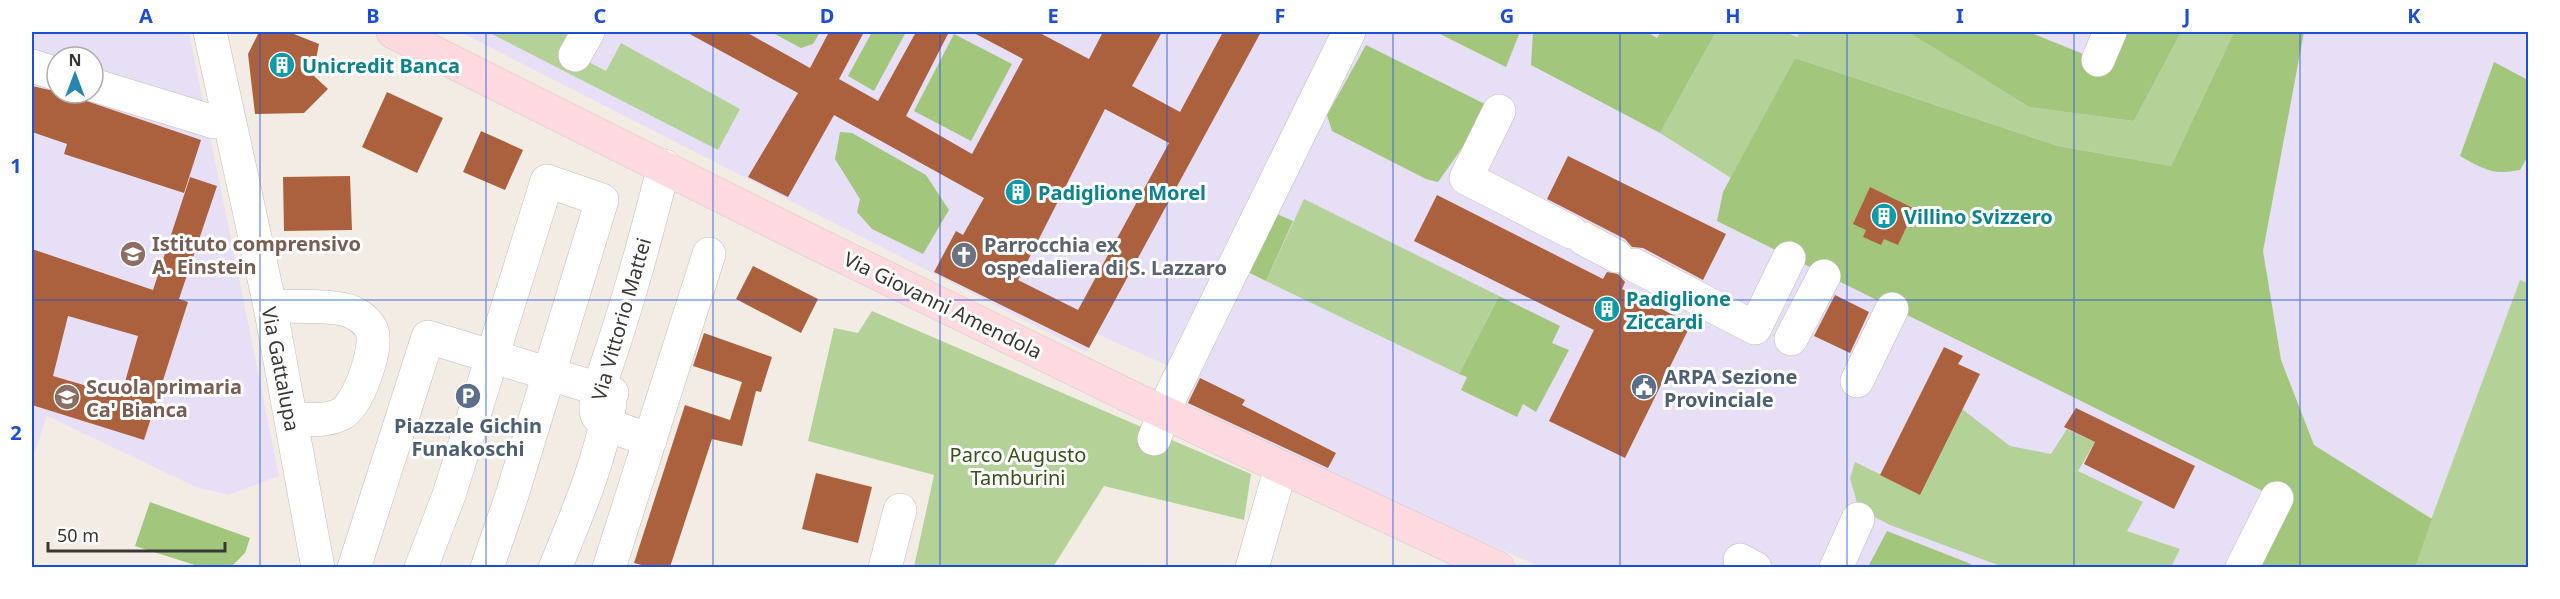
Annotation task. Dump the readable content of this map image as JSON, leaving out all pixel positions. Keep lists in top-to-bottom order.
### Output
{
  "streets": {
    "main road": ["Via Giovanni Amendola"],
    "street": ["Via Vittorio Mattei", "Via Gattalupa"]
  },
  "crossings": [
    ["Via Giovanni Amendola", "Via Vittorio Mattei"]
  ],
  "parks": ["Parco Augusto Tamburini"],
  "places": {
    "building": [
      "Unicredit Banca",
      "Padiglione Morel",
      "Villino Svizzero",
      "Padiglione Ziccardi"
    ],
    "school or university": ["Istituto comprensivo A. Einstein", "Scuola primaria Ca' Bianca"],
    "church": ["Parrocchia ex ospedaliera di S. Lazzaro"],
    "public building": ["ARPA Sezione Provinciale"],
    "parking": ["Piazzale Gichin Funakoschi"]
  },
  "scale_bar": "50 m",
  "north": "top",
  "grid": {
    "columns": [
      "A",
      "B",
      "C",
      "D",
      "E",
      "F",
      "G",
      "H",
      "I",
      "J",
      "K"
    ],
    "rows": ["1", "2"]
  }
}
